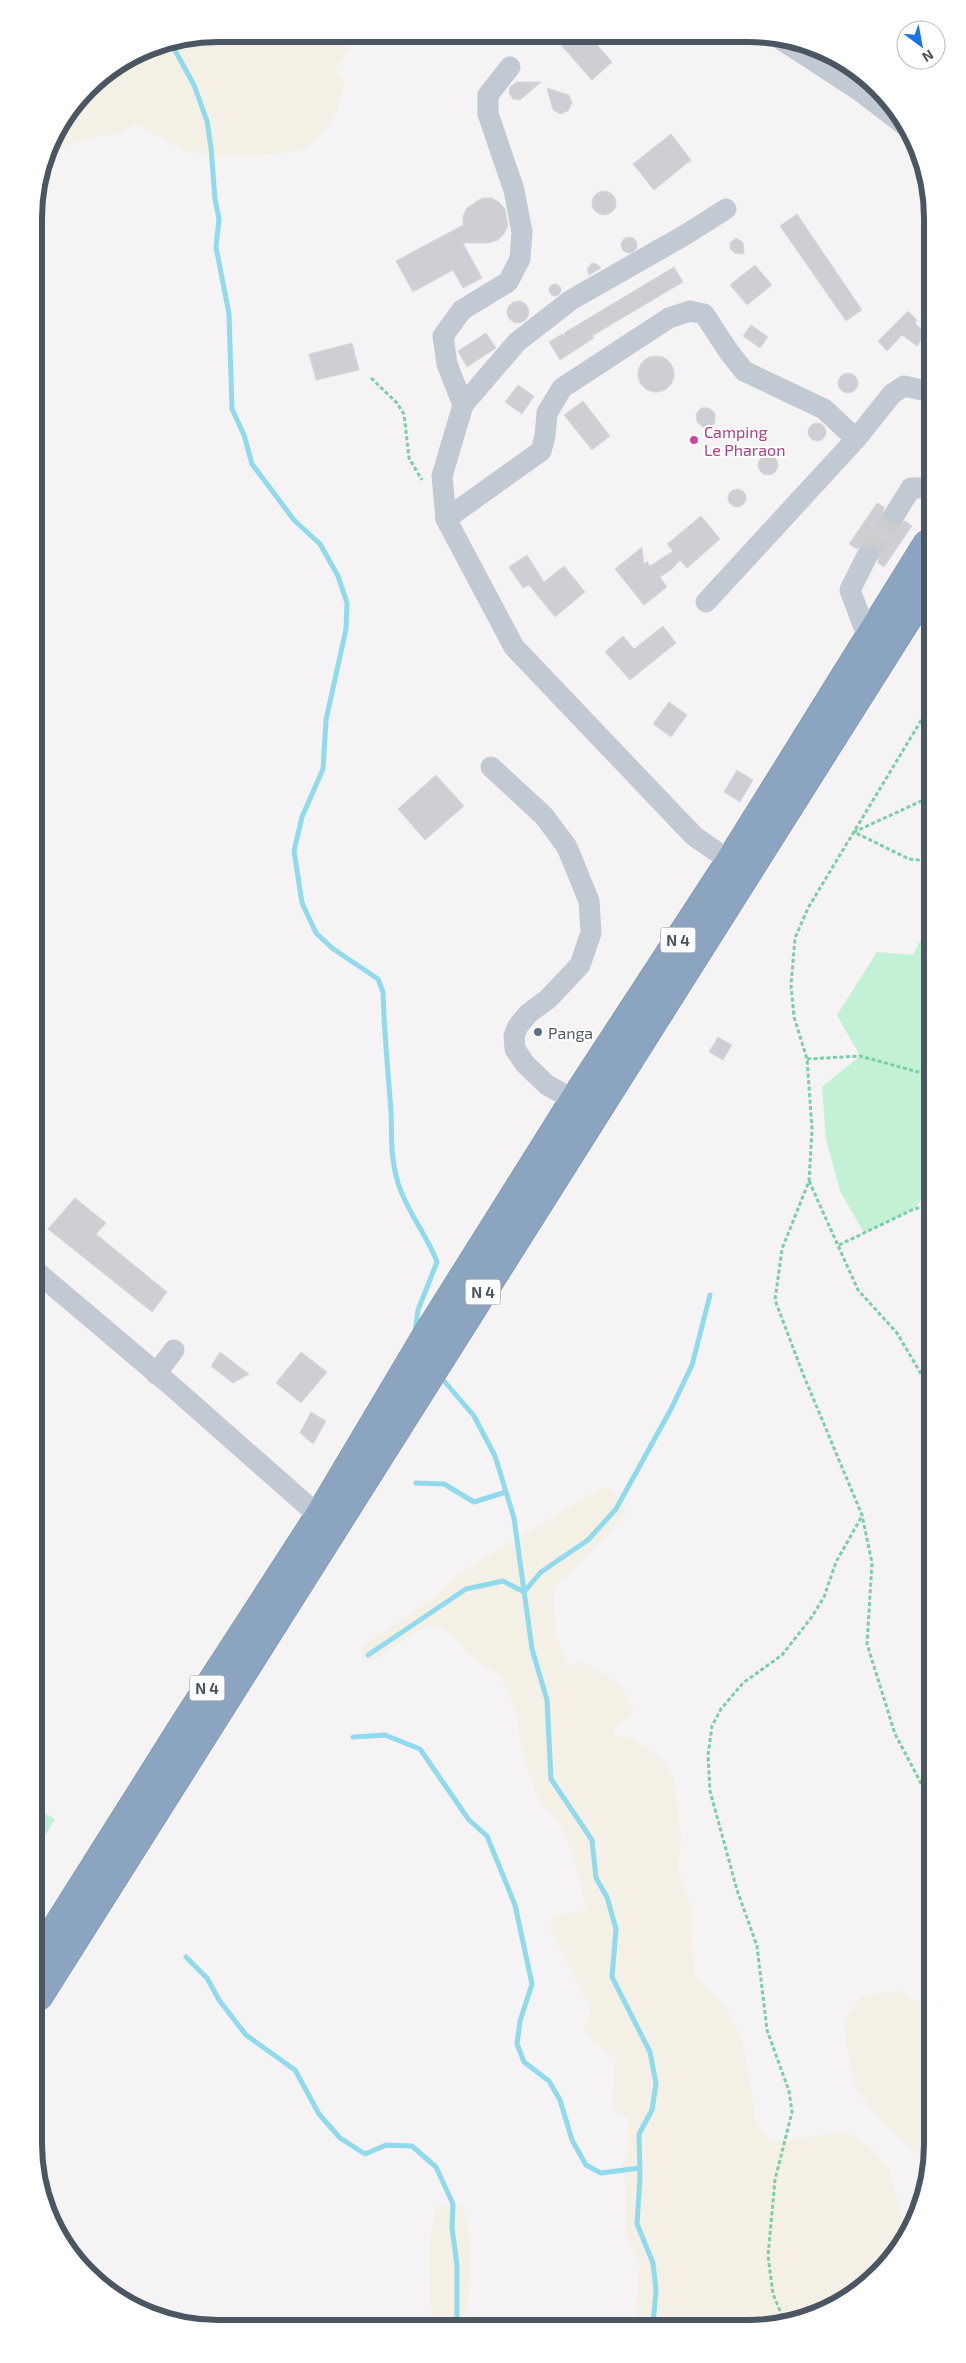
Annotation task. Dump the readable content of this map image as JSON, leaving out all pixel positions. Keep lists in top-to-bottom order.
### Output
{
  "streets": {
    "highway": ["N 4"]
  },
  "places": ["Camping Le Pharaon", "Panga"],
  "north": "bottom right"
}
